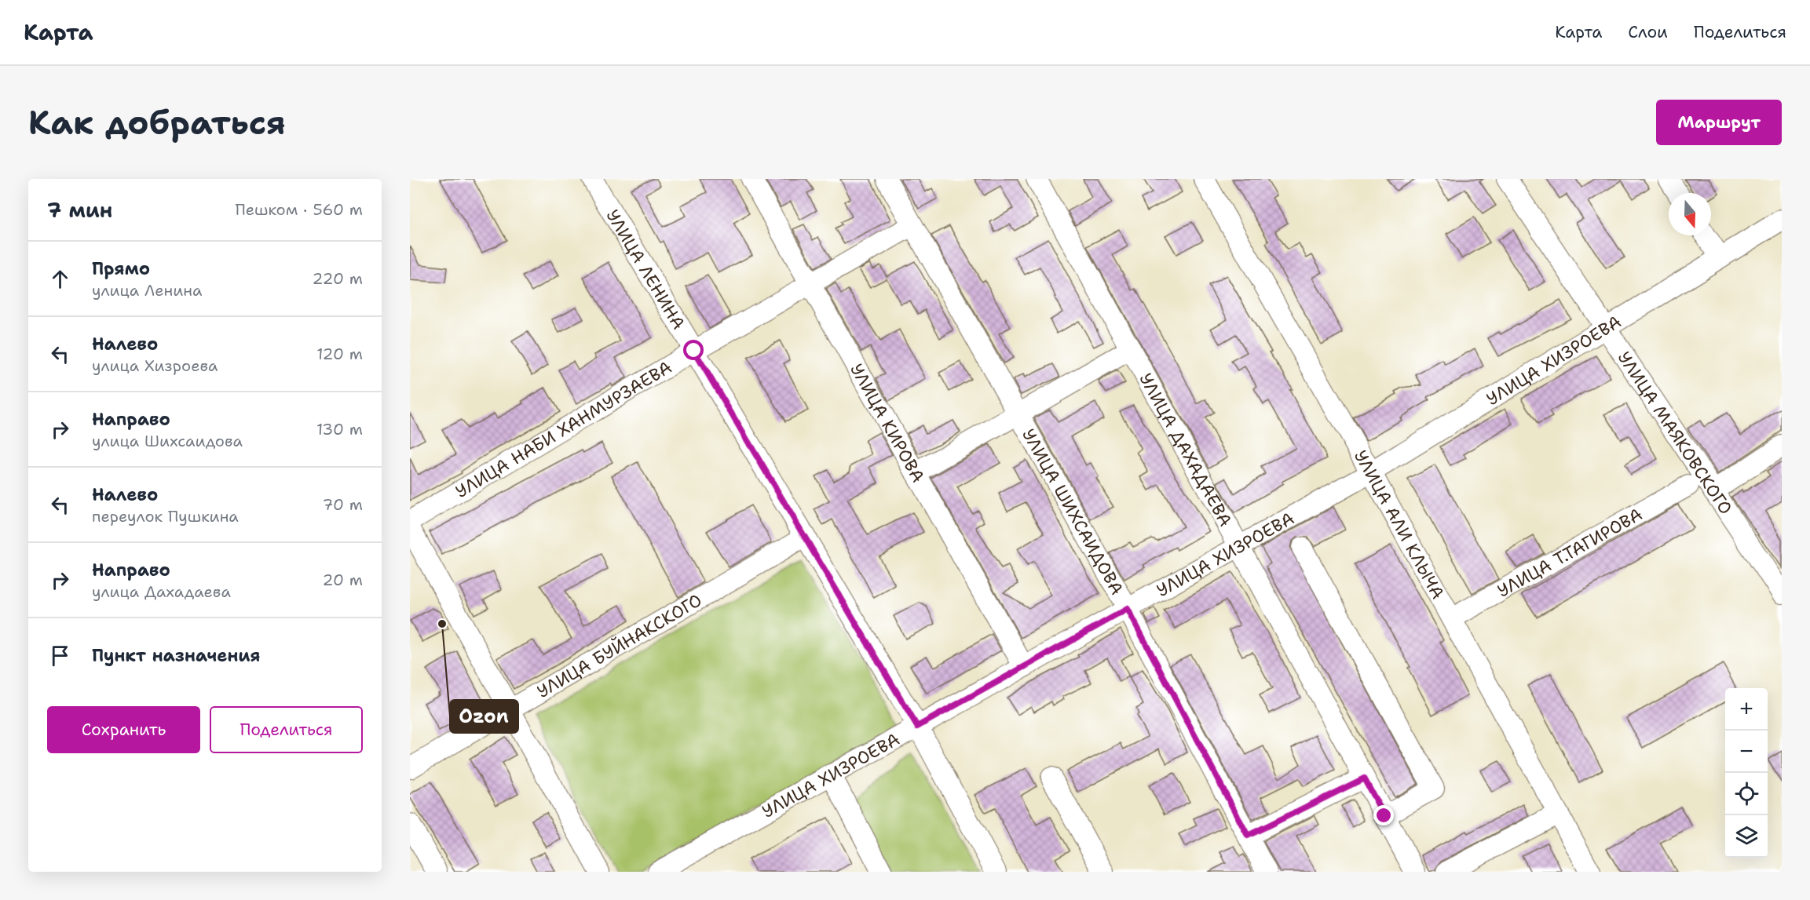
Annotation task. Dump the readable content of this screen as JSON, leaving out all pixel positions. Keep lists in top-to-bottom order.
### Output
{
  "streets": {
    "street": [
      "УЛИЦА ЛЕНИНА",
      "УЛИЦА ХИЗРОЕВА",
      "УЛИЦА КИРОВА",
      "УЛИЦА НАБИ ХАНМУРЗАЕВА",
      "УЛИЦА МАЯКОВСКОГО",
      "УЛИЦА ДАХАДАЕВА",
      "УЛИЦА ШИХСАИДОВА",
      "УЛИЦА АЛИ КЛЫЧА",
      "УЛИЦА Т.ТАГИРОВА",
      "УЛИЦА БУЙНАКСКОГО"
    ]
  },
  "crossings": [
    ["УЛИЦА ЛЕНИНА", "УЛИЦА ХИЗРОЕВА"],
    ["УЛИЦА ЛЕНИНА", "УЛИЦА НАБИ ХАНМУРЗАЕВА"],
    ["УЛИЦА ЛЕНИНА", "УЛИЦА БУЙНАКСКОГО"],
    ["УЛИЦА ХИЗРОЕВА", "УЛИЦА КИРОВА"],
    ["УЛИЦА ХИЗРОЕВА", "УЛИЦА МАЯКОВСКОГО"],
    ["УЛИЦА ХИЗРОЕВА", "УЛИЦА ДАХАДАЕВА"],
    ["УЛИЦА ХИЗРОЕВА", "УЛИЦА ШИХСАИДОВА"],
    ["УЛИЦА ХИЗРОЕВА", "УЛИЦА АЛИ КЛЫЧА"],
    ["УЛИЦА КИРОВА", "УЛИЦА НАБИ ХАНМУРЗАЕВА"],
    ["УЛИЦА НАБИ ХАНМУРЗАЕВА", "УЛИЦА ШИХСАИДОВА"],
    ["УЛИЦА АЛИ КЛЫЧА", "УЛИЦА Т.ТАГИРОВА"]
  ],
  "places": ["Ozon"],
  "north": "bottom",
  "page": {
    "header": "Карта",
    "nav": ["Карта", "Слои", "Поделиться"],
    "buttons": [
      "Маршрут",
      ["Сохранить", "Поделиться"]
    ],
    "title": "Как добраться",
    "heading": ["7 мин", "Пешком · 560 m"],
    "list": [
      ["Прямо", "улица Ленина", "220 m"],
      ["Налево", "улица Хизроева", "120 m"],
      ["Направо", "улица Шихсаидова", "130 m"],
      ["Налево", "переулок Пушкина", "70 m"],
      ["Направо", "улица Дахадаева", "20 m"],
      "Пункт назначения"
    ],
    "map_buttons": ["+", "−"]
  }
}
